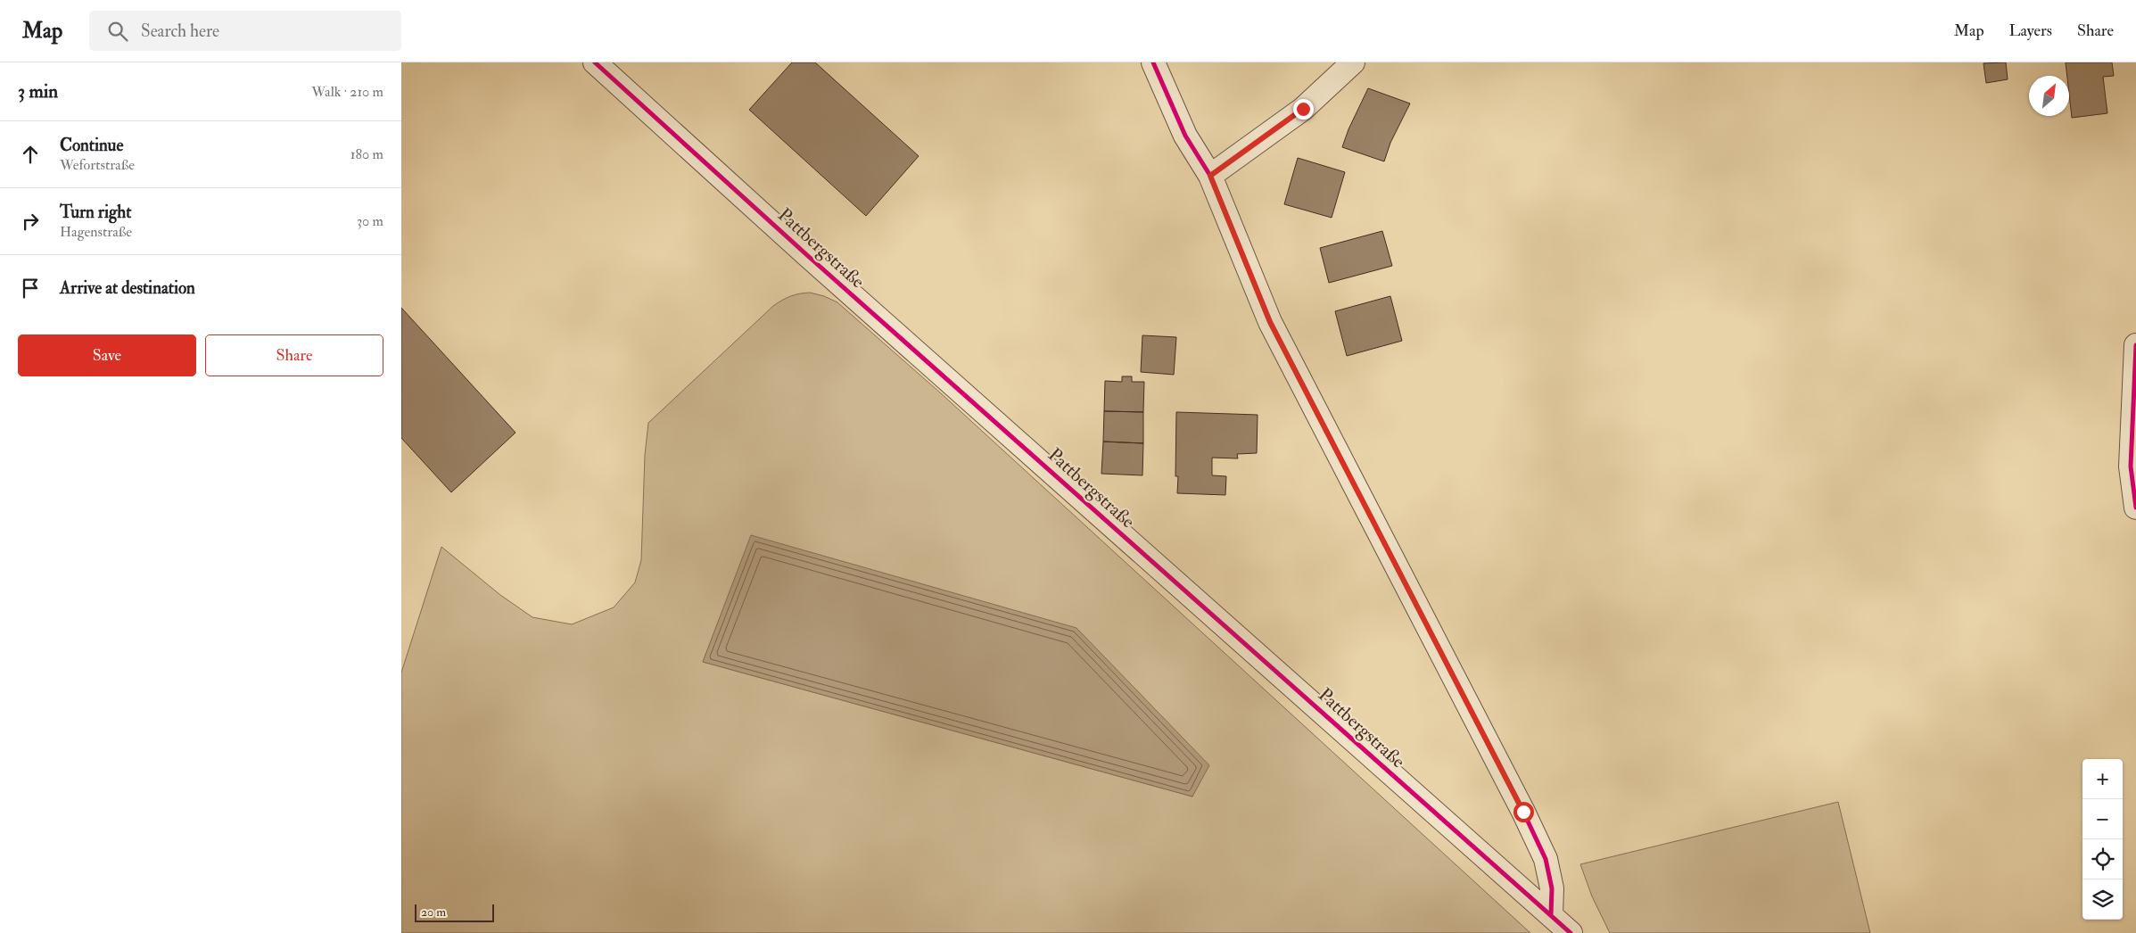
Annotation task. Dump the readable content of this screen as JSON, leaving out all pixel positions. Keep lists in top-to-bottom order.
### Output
{
  "streets": {
    "street": ["Pattbergstraße"]
  },
  "scale_bar": "20 m",
  "north": "top right",
  "page": {
    "header": "Map",
    "search": "Search here",
    "nav": ["Map", "Layers", "Share"],
    "heading": ["3 min", "Walk · 210 m"],
    "list": [
      ["Continue", "Wefortstraße", "180 m"],
      ["Turn right", "Hagenstraße", "30 m"],
      "Arrive at destination"
    ],
    "buttons": ["Save", "Share"],
    "map_buttons": ["+", "−"],
    "scale": "20 m"
  }
}
